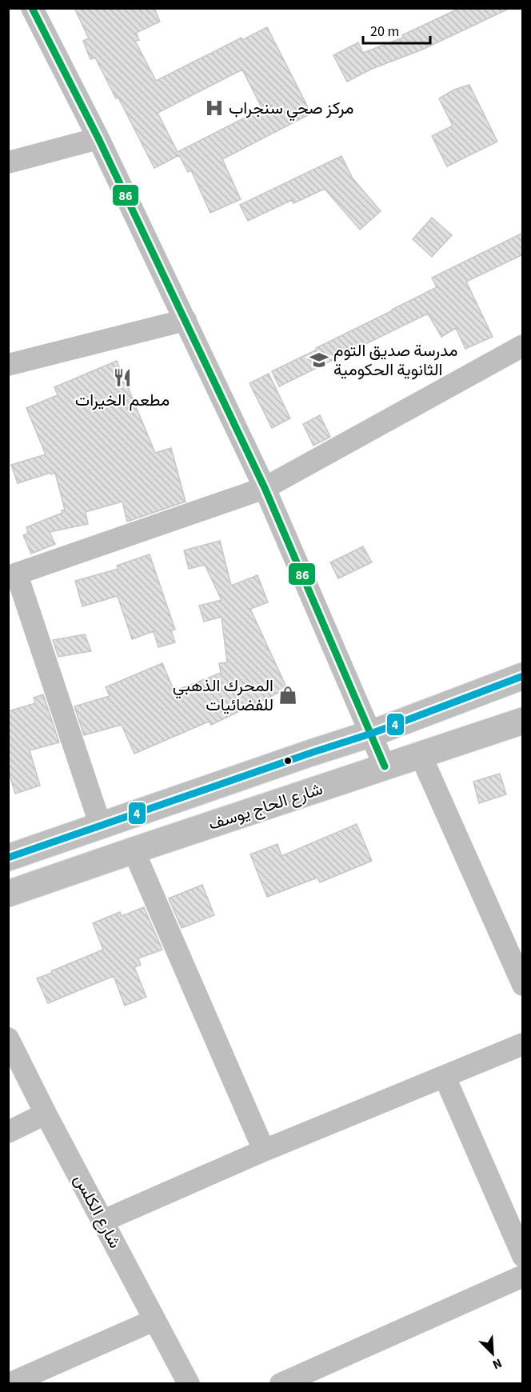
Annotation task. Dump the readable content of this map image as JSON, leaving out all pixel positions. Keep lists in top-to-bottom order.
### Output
{
  "streets": {
    "main road": ["شارع الحاج يوسف"],
    "street": ["شارع الكلس"]
  },
  "places": {
    "hospital": ["مركز صحي سنجراب"],
    "school or university": ["مدرسة صديق التوم الثانوية الحكومية"],
    "restaurant": ["مطعم الخيرات"],
    "shop": ["المحرك الذهبي للفضائيات"]
  },
  "lines": ["transit line 86", "transit line 4"],
  "scale_bar": "20 m",
  "north": "bottom right"
}
